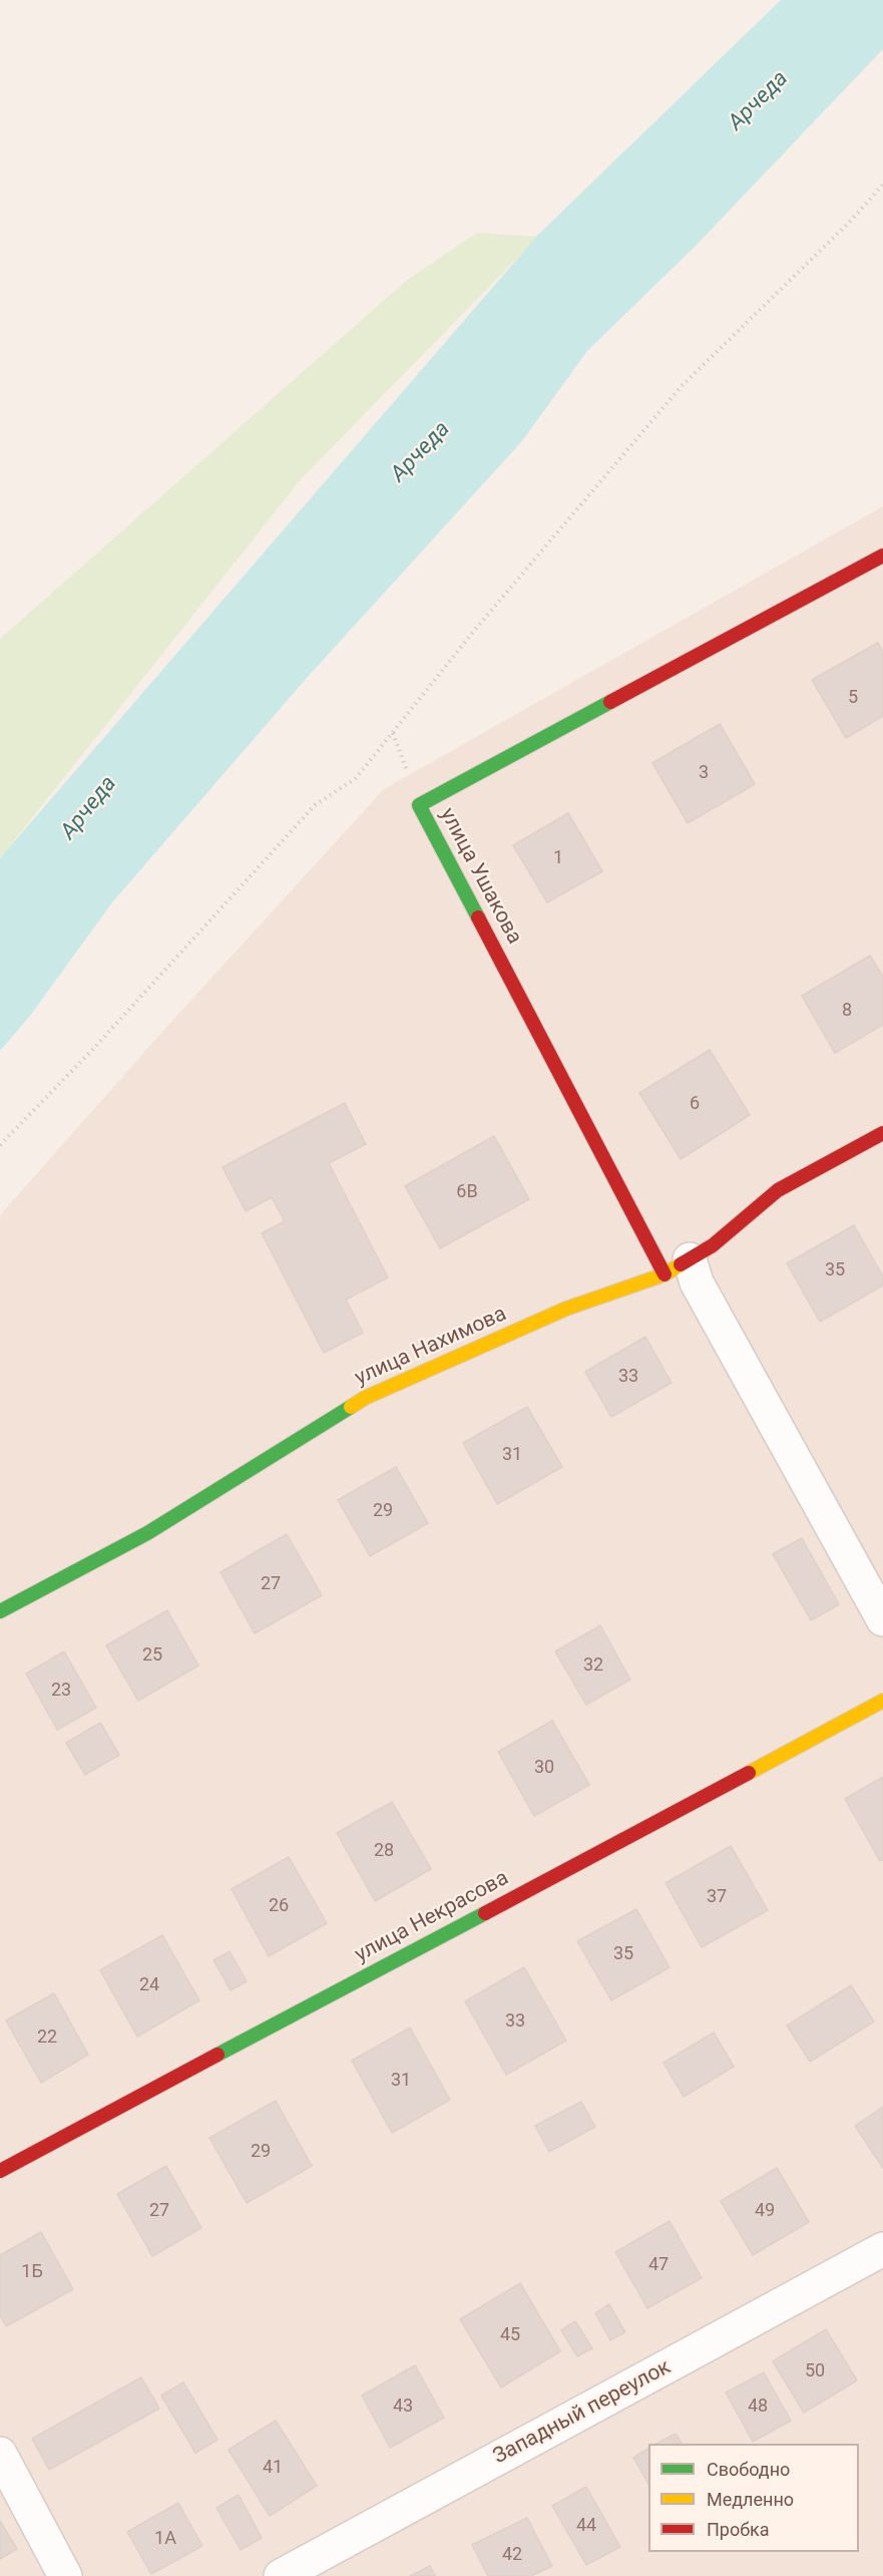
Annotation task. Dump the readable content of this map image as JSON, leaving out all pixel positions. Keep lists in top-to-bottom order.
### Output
{
  "streets": {
    "street": [
      "улица Ушакова",
      "улица Нахимова",
      "улица Некрасова",
      "Западный переулок"
    ]
  },
  "crossings": [
    ["улица Ушакова", "улица Нахимова"]
  ],
  "water": ["Арчеда"],
  "house_numbers": [
    "5",
    "3",
    "1",
    "8",
    "6",
    "6В",
    "35",
    "33",
    "31",
    "29",
    "27",
    "25",
    "32",
    "23",
    "30",
    "28",
    "37",
    "26",
    "35",
    "24",
    "33",
    "22",
    "31",
    "29",
    "27",
    "49",
    "47",
    "1Б",
    "45",
    "50",
    "43",
    "48",
    "41",
    "44",
    "1А",
    "42"
  ],
  "legend": ["Свободно", "Медленно", "Пробка"]
}
